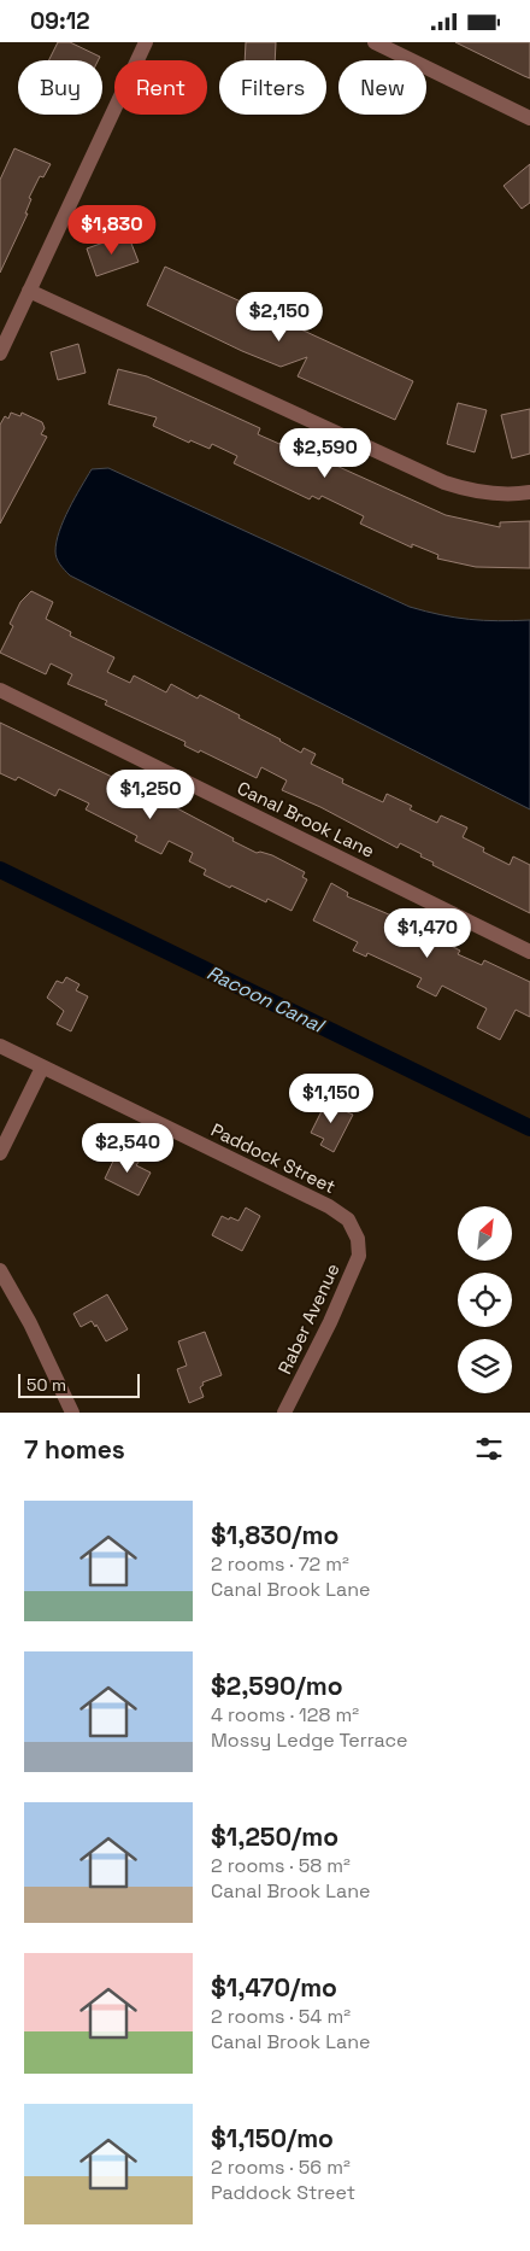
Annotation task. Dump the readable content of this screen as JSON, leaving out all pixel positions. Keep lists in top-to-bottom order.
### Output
{
  "streets": {
    "street": ["Canal Brook Lane", "Paddock Street", "Raber Avenue"]
  },
  "crossings": [
    ["Paddock Street", "Raber Avenue"]
  ],
  "water": ["Racoon Canal"],
  "scale_bar": "50 m",
  "north": "top right",
  "page": {
    "status": "09:12",
    "chip": [
      "Buy",
      "Rent",
      "Filters",
      "New"
    ],
    "price": [
      "$1,830",
      "$2,150",
      "$2,590",
      "$1,250",
      "$1,470",
      "$1,150",
      "$2,540"
    ],
    "scale": "50 m",
    "heading": "7 homes",
    "list": [
      {
        "name": "$1,830/mo",
        "note": "2 rooms · 72 m² · Canal Brook Lane"
      },
      {
        "name": "$2,590/mo",
        "note": "4 rooms · 128 m² · Mossy Ledge Terrace"
      },
      {
        "name": "$1,250/mo",
        "note": "2 rooms · 58 m² · Canal Brook Lane"
      },
      {
        "name": "$1,470/mo",
        "note": "2 rooms · 54 m² · Canal Brook Lane"
      },
      {
        "name": "$1,150/mo",
        "note": "2 rooms · 56 m² · Paddock Street"
      }
    ]
  }
}
